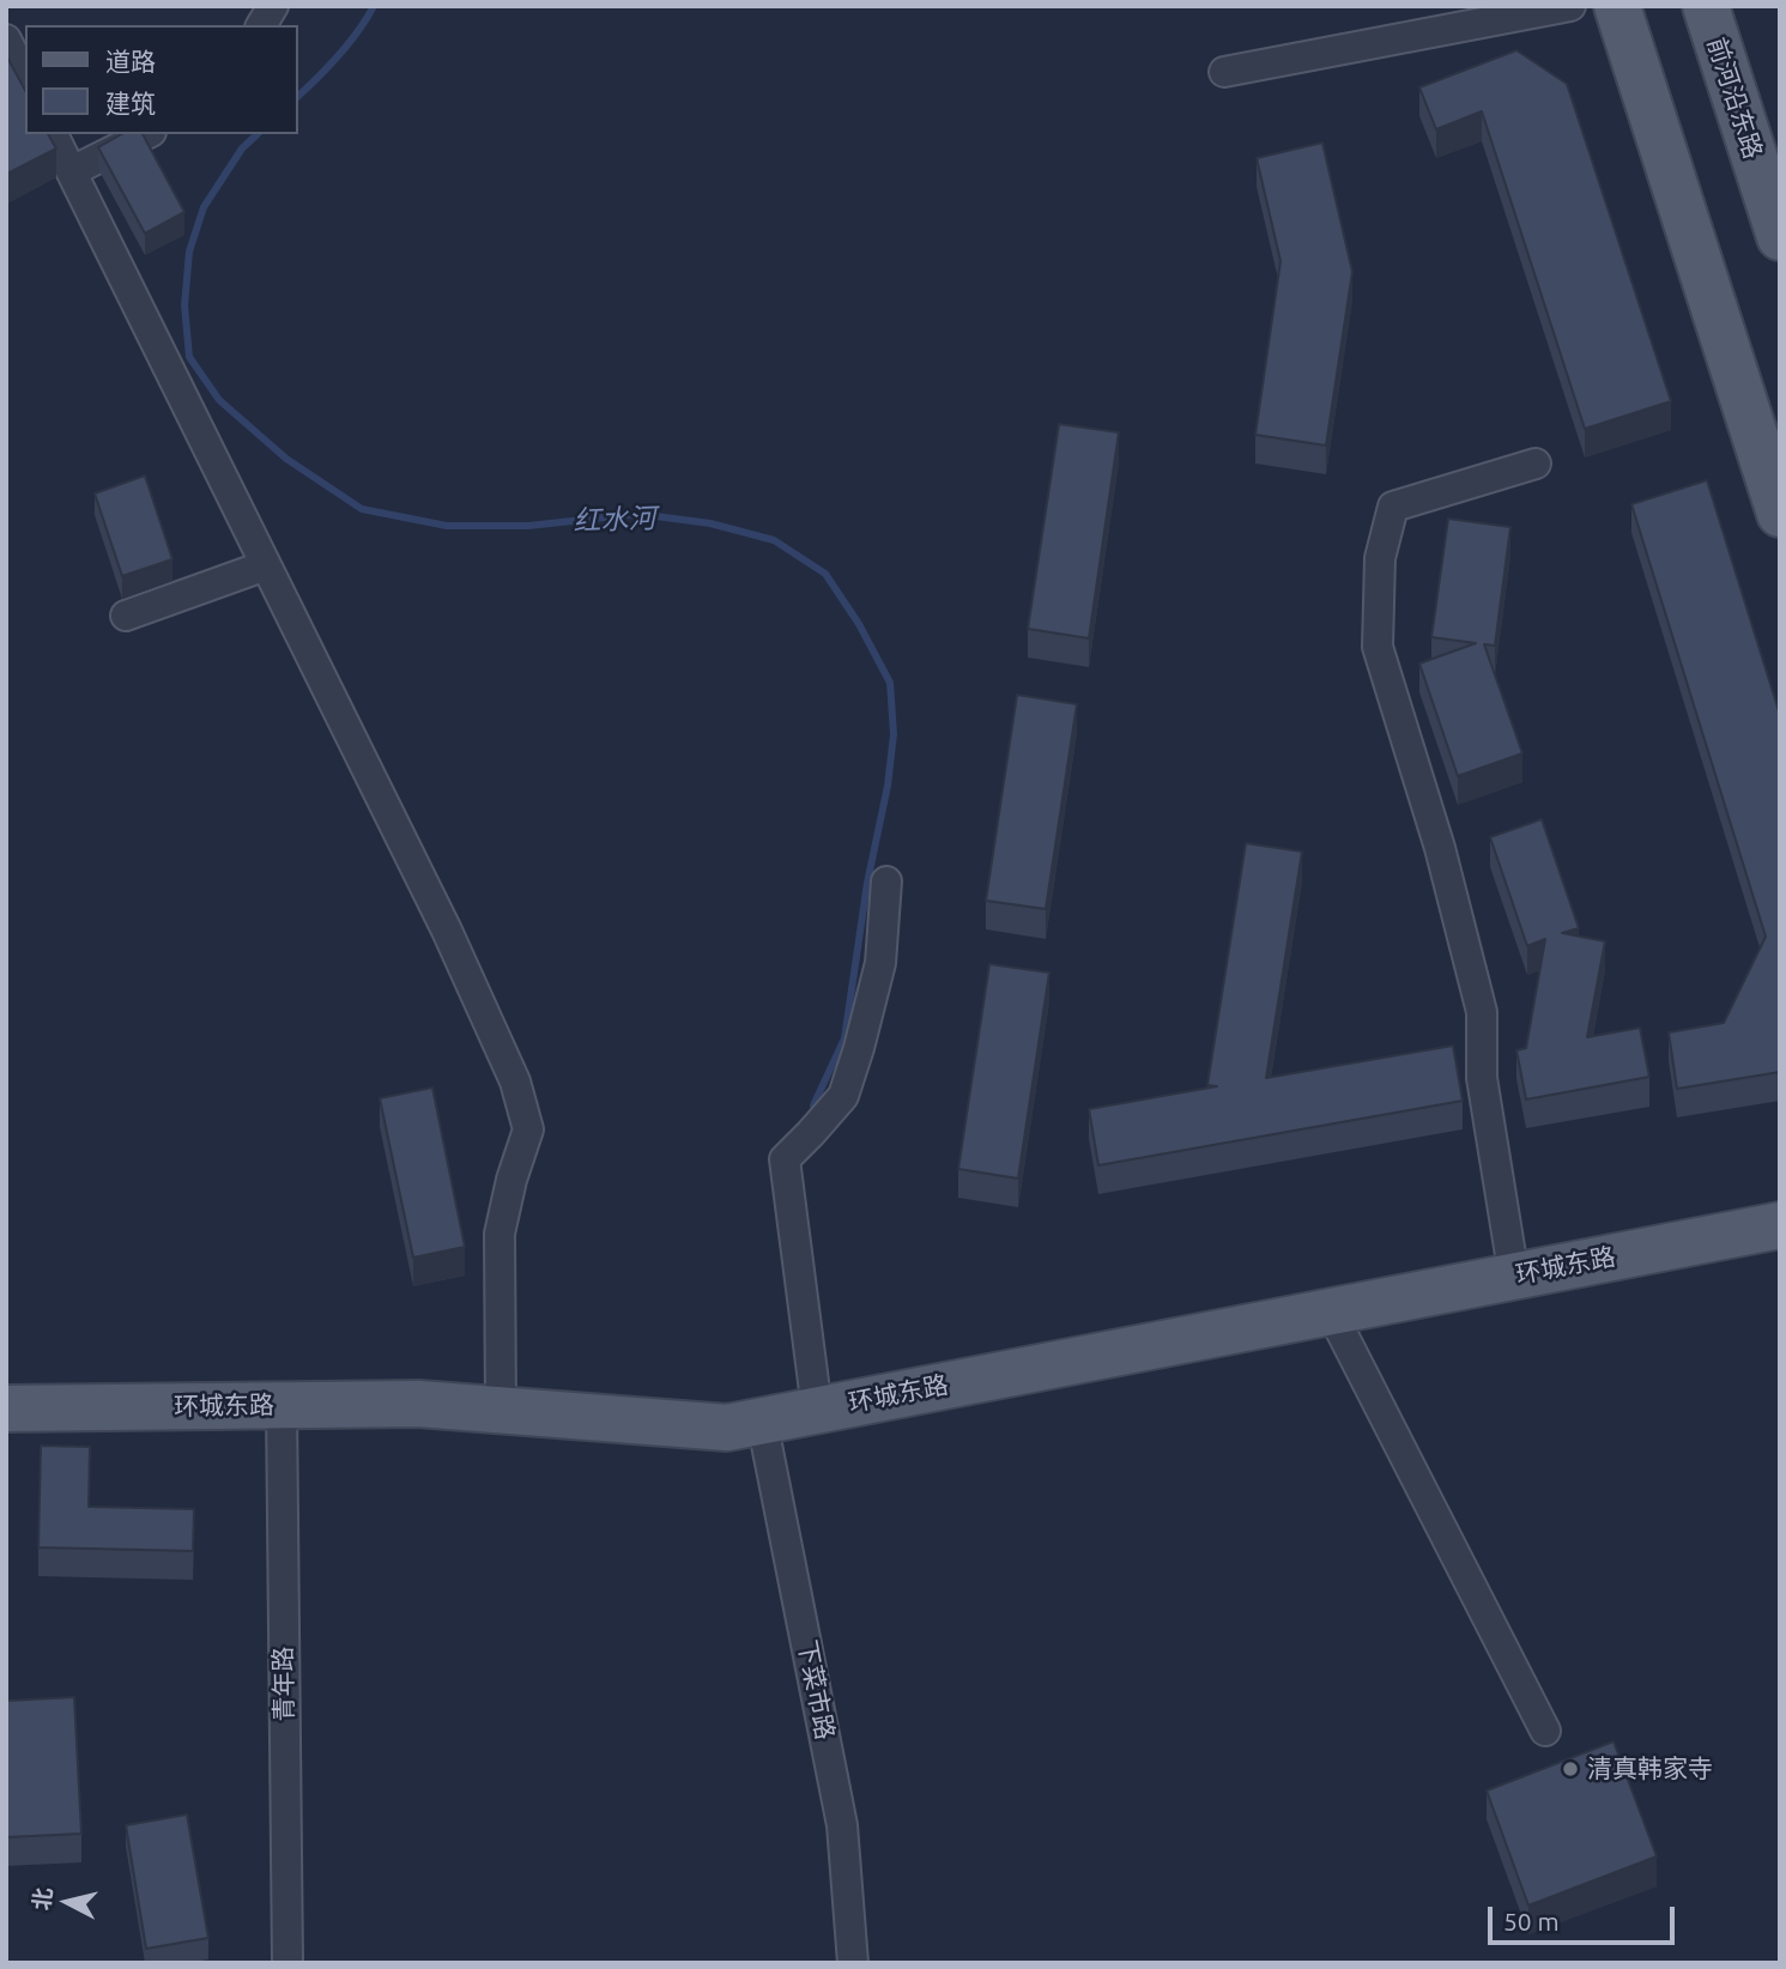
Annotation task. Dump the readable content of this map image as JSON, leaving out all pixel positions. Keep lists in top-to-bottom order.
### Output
{
  "streets": {
    "main road": ["前河沿东路", "环城东路"],
    "street": ["青年路", "下菜市路"]
  },
  "crossings": [
    ["环城东路", "青年路"],
    ["环城东路", "下菜市路"]
  ],
  "water": ["红水河"],
  "places": ["清真韩家寺"],
  "legend": ["道路", "建筑"],
  "scale_bar": "50 m",
  "north": "left"
}
